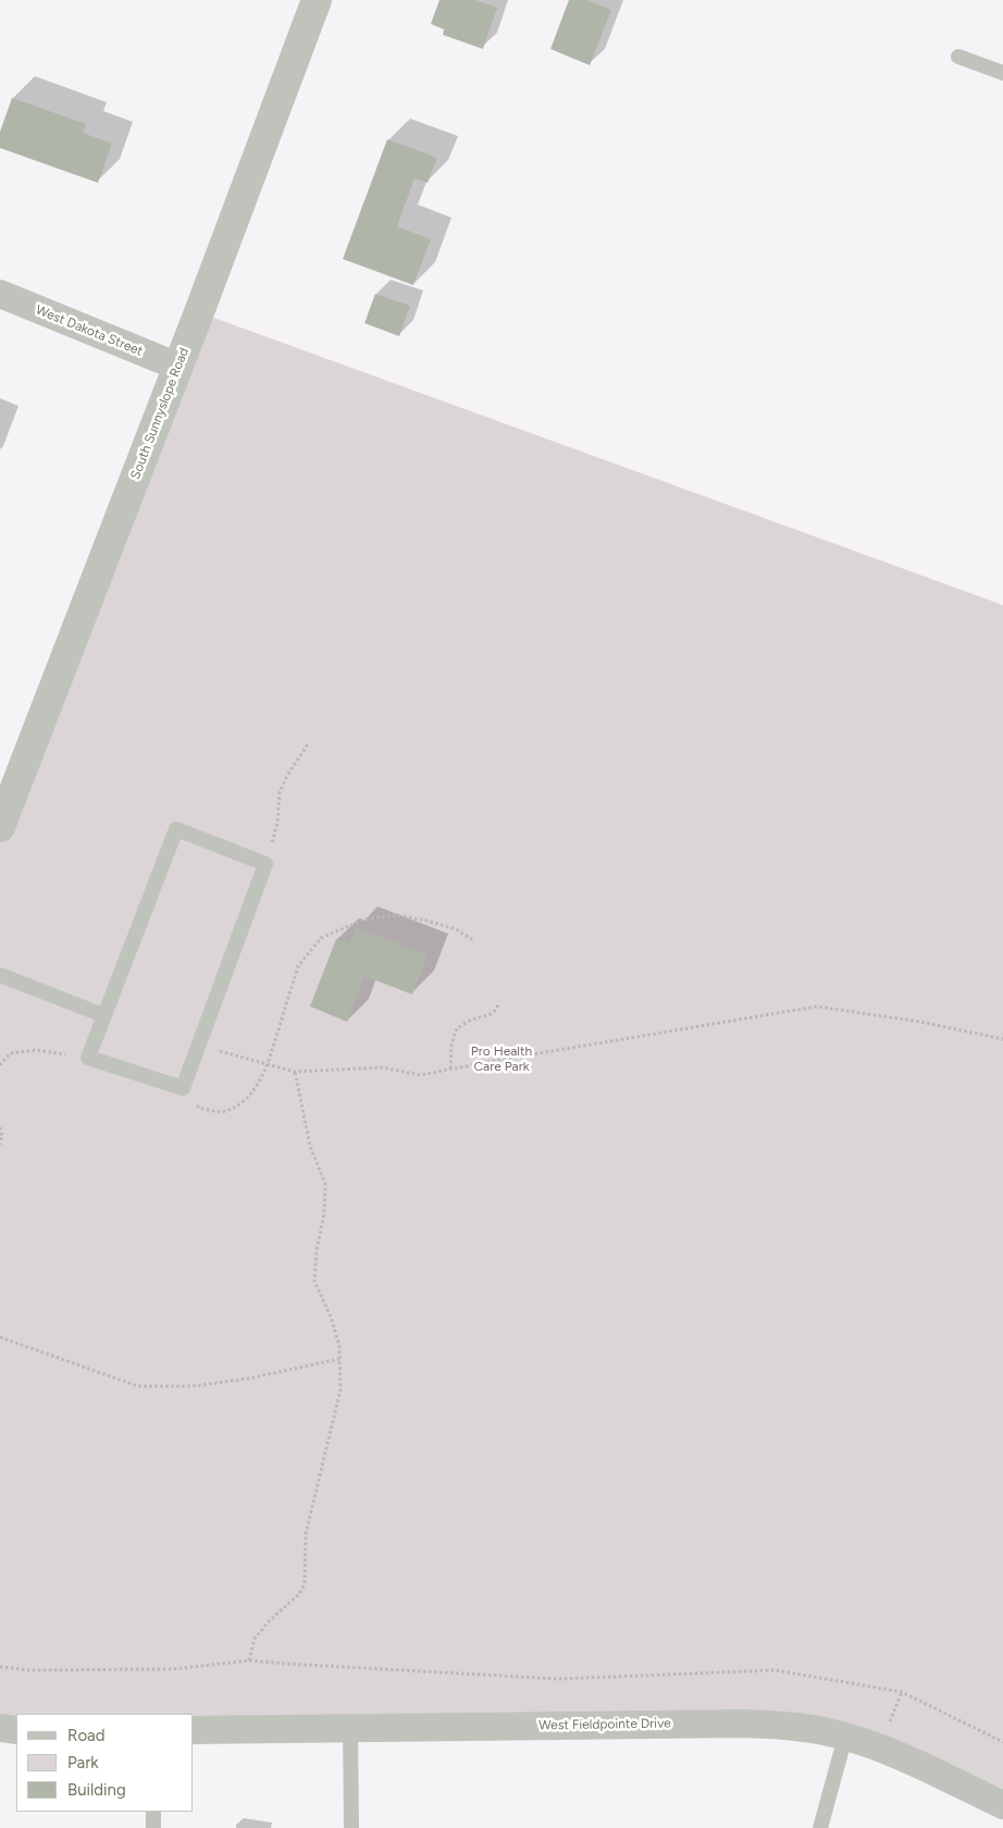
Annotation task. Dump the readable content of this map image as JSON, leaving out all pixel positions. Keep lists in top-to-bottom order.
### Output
{
  "streets": {
    "street": ["West Dakota Street", "South Sunnyslope Road", "West Fieldpointe Drive"]
  },
  "crossings": [
    ["West Dakota Street", "South Sunnyslope Road"]
  ],
  "parks": ["Pro Health Care Park"],
  "legend": ["Road", "Park", "Building"]
}
